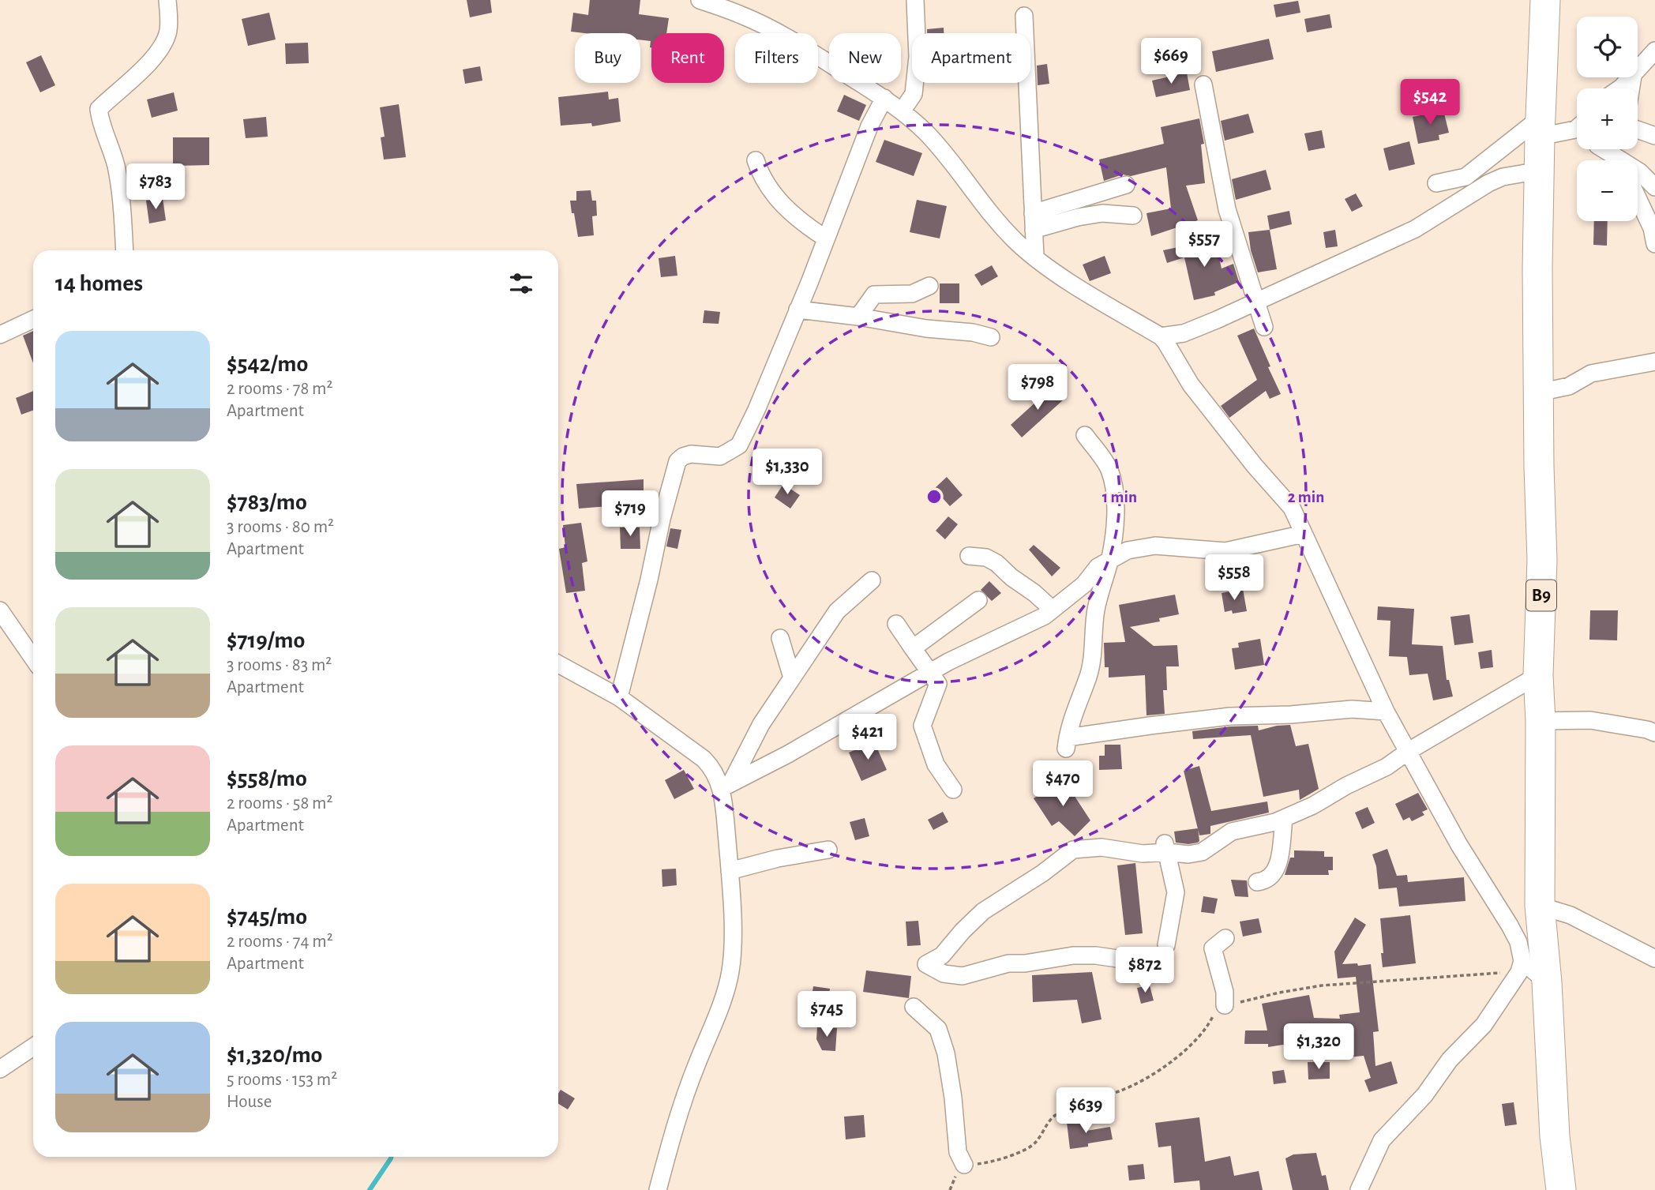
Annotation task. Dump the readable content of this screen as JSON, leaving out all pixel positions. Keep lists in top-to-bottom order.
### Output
{
  "streets": {
    "highway": ["B9"]
  },
  "page": {
    "map_buttons": ["+", "−"],
    "chip": [
      "Buy",
      "Rent",
      "Filters",
      "New",
      "Apartment"
    ],
    "price": [
      "$669",
      "$542",
      "$783",
      "$557",
      "$798",
      "$1,330",
      "$719",
      "$558",
      "$421",
      "$470",
      "$872",
      "$745",
      "$1,320",
      "$639"
    ],
    "heading": "14 homes",
    "list": [
      {
        "name": "$542/mo",
        "note": "2 rooms · 78 m² · Apartment"
      },
      {
        "name": "$783/mo",
        "note": "3 rooms · 80 m² · Apartment"
      },
      {
        "name": "$719/mo",
        "note": "3 rooms · 83 m² · Apartment"
      },
      {
        "name": "$558/mo",
        "note": "2 rooms · 58 m² · Apartment"
      },
      {
        "name": "$745/mo",
        "note": "2 rooms · 74 m² · Apartment"
      },
      {
        "name": "$1,320/mo",
        "note": "5 rooms · 153 m² · House"
      }
    ]
  },
  "rings": ["1 min", "2 min"]
}
